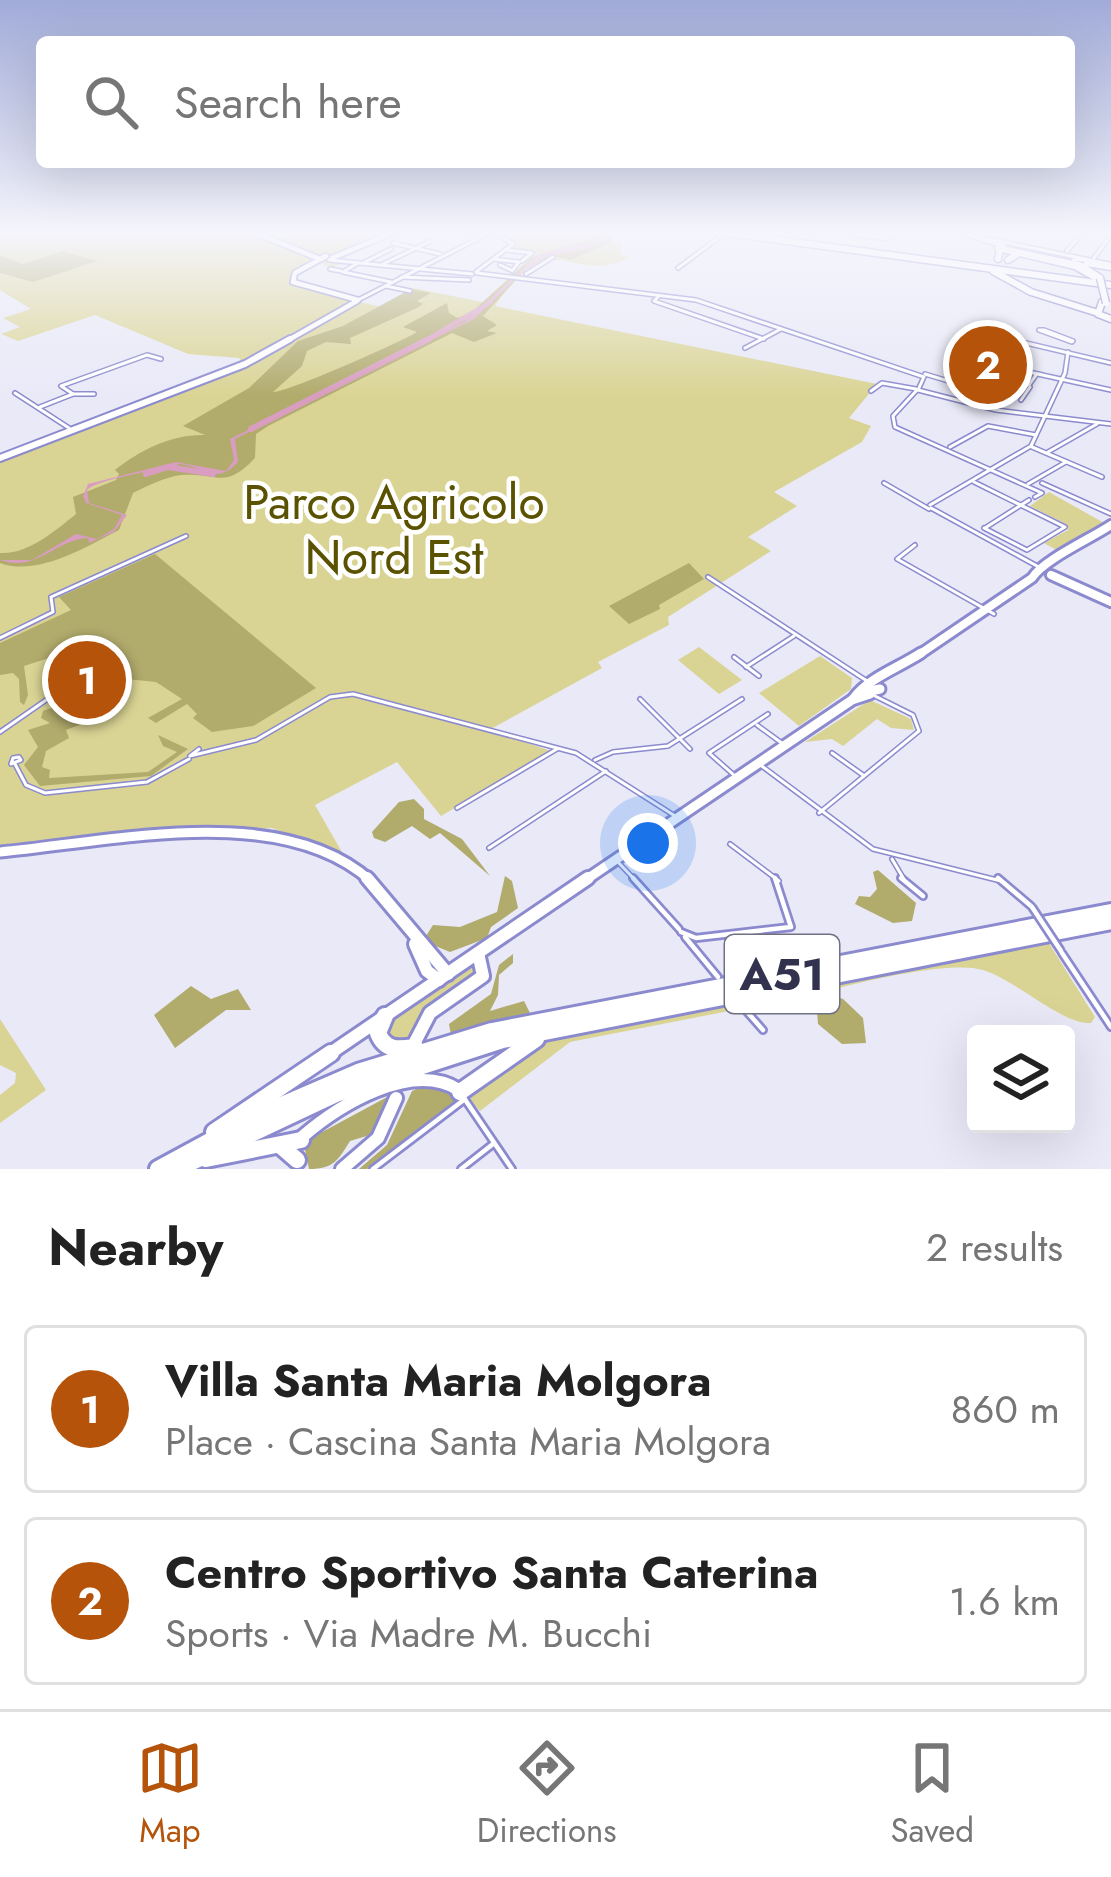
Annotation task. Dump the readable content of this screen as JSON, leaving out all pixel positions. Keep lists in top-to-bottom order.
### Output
{
  "streets": {
    "highway": ["A51"]
  },
  "parks": ["Parco Agricolo Nord Est"],
  "page": {
    "search": "Search here",
    "pins": ["2", "1"],
    "heading": ["Nearby", "2 results"],
    "list": [
      {
        "mark": "1",
        "name": "Villa Santa Maria Molgora",
        "note": "Place · Cascina Santa Maria Molgora",
        "value": "860 m"
      },
      {
        "mark": "2",
        "name": "Centro Sportivo Santa Caterina",
        "note": "Sports · Via Madre M. Bucchi",
        "value": "1.6 km"
      }
    ],
    "nav": ["Map", "Directions", "Saved"]
  }
}
